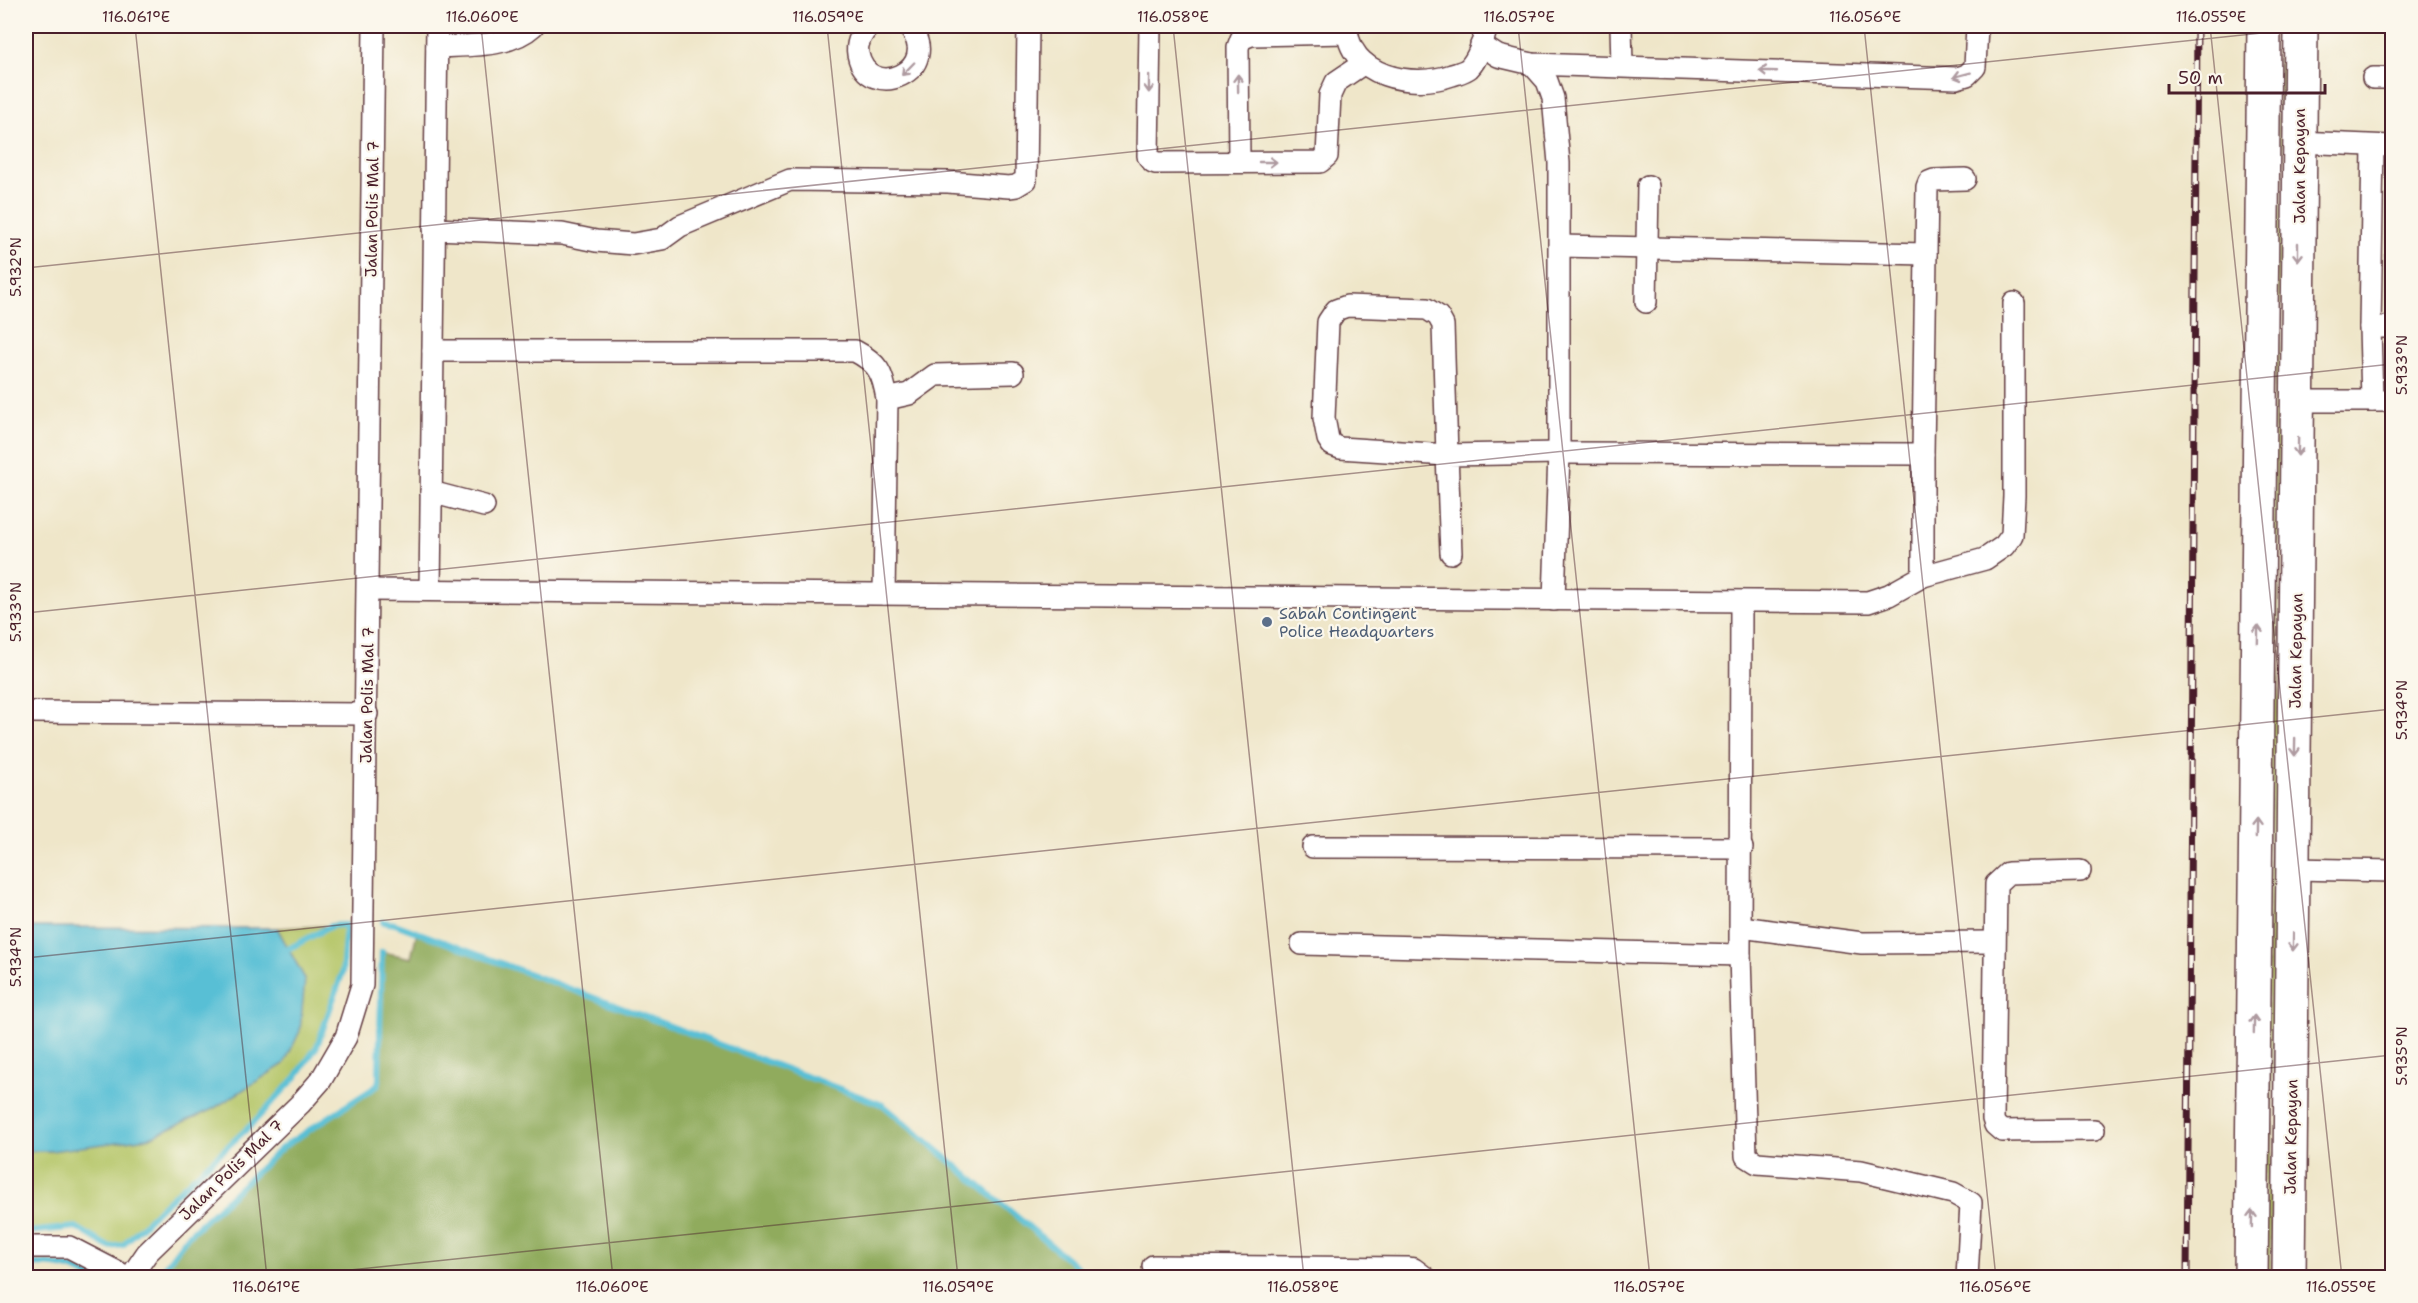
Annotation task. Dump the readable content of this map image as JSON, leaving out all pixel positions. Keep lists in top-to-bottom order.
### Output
{
  "streets": {
    "highway": ["Jalan Kepayan"],
    "street": ["Jalan Polis Mal 7"]
  },
  "places": ["Sabah Contingent Police Headquarters"],
  "scale_bar": "50 m",
  "coordinates": [
    "116.061°E",
    "116.060°E",
    "116.059°E",
    "116.058°E",
    "116.057°E",
    "116.056°E",
    "116.055°E",
    "5.932°N",
    "5.933°N",
    "5.934°N",
    "5.935°N"
  ]
}
